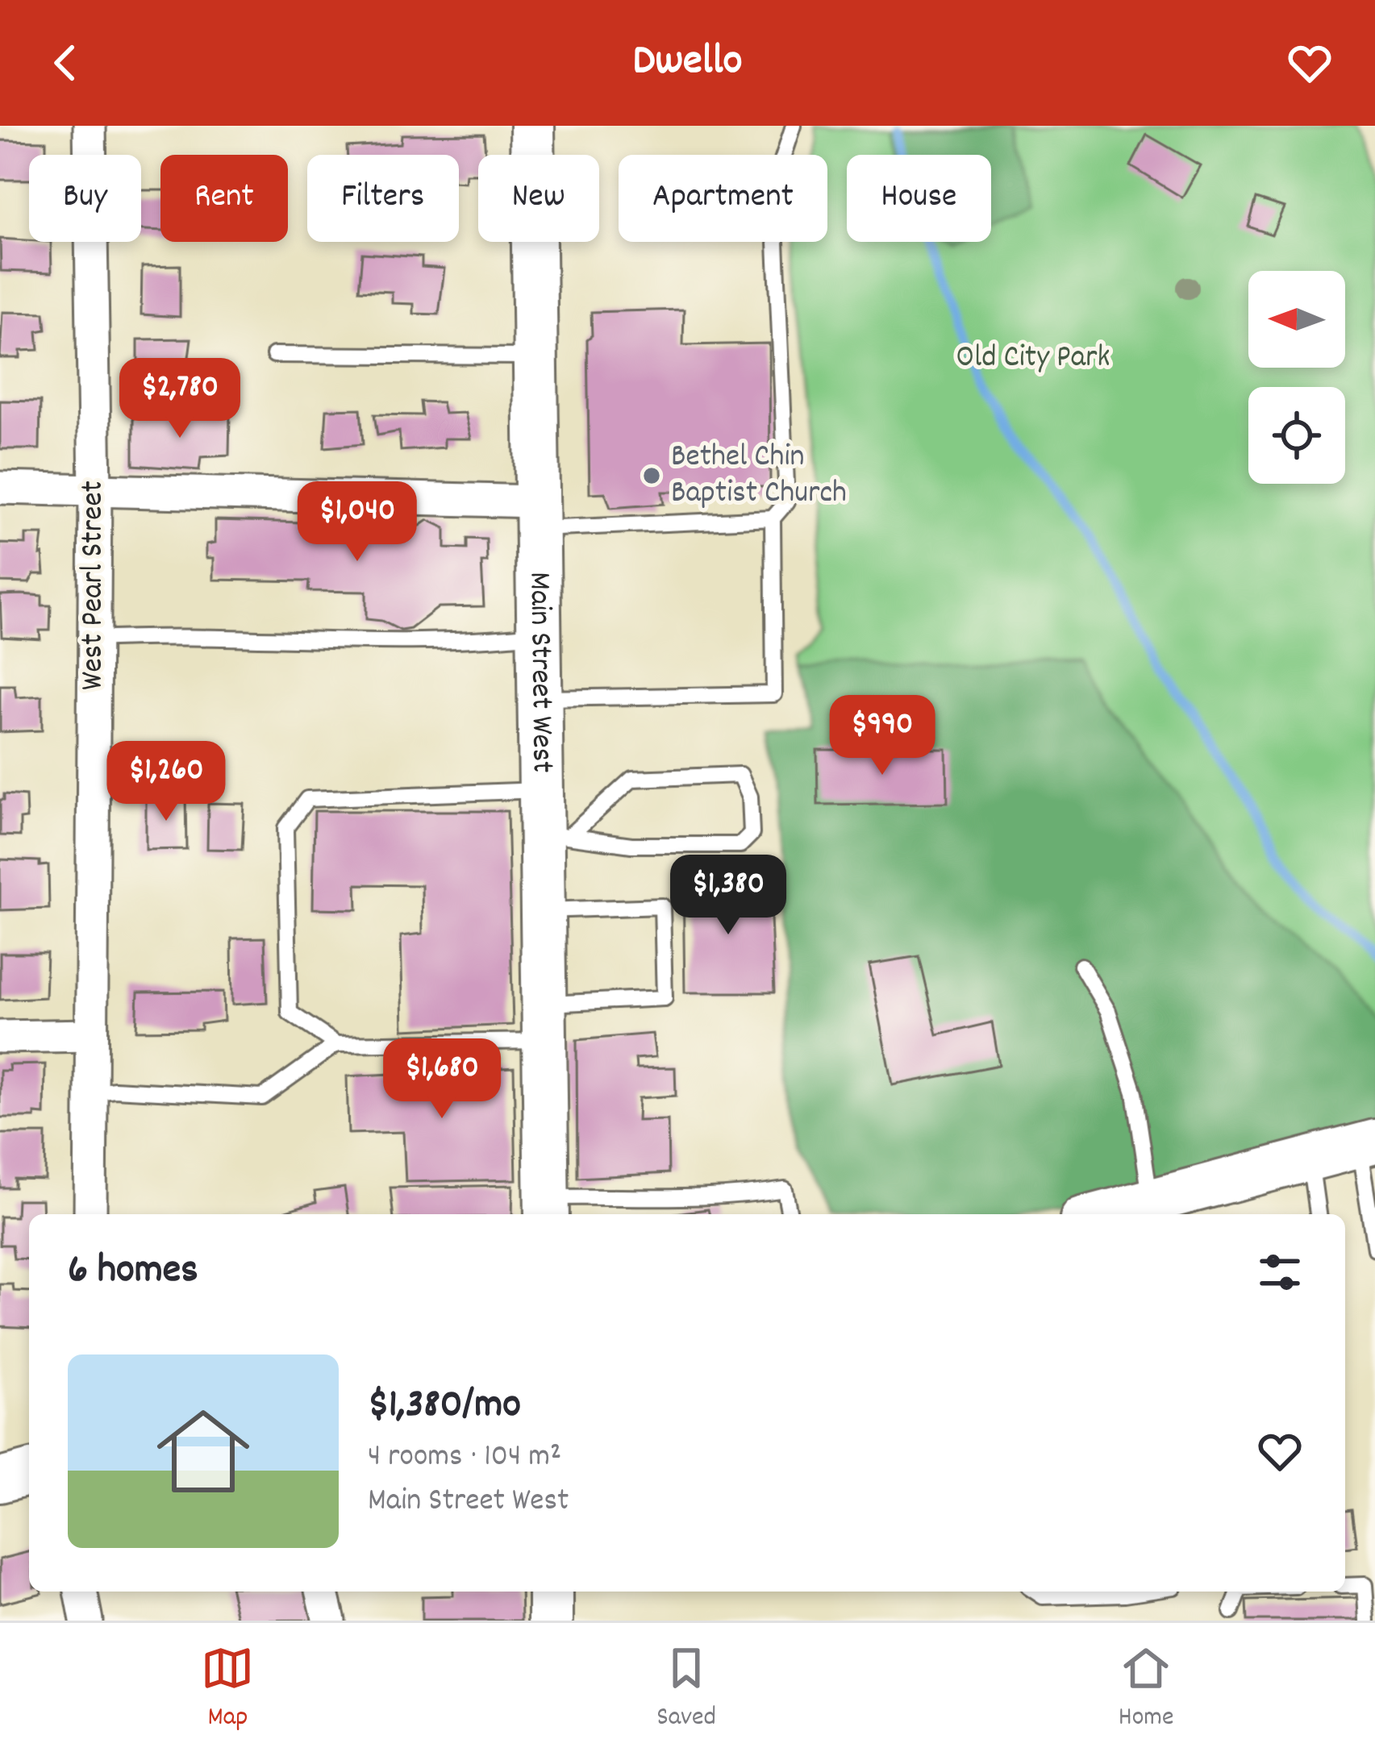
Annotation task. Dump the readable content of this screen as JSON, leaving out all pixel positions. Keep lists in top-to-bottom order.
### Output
{
  "streets": {
    "main road": ["Main Street West"],
    "street": ["West Pearl Street"]
  },
  "parks": ["Old City Park"],
  "places": ["Bethel Chin Baptist Church"],
  "north": "left",
  "page": {
    "header": "Dwello",
    "chip": [
      "Buy",
      "Rent",
      "Filters",
      "New",
      "Apartment",
      "House"
    ],
    "price": [
      "$2,780",
      "$1,040",
      "$990",
      "$1,260",
      "$1,380",
      "$1,680"
    ],
    "heading": "6 homes",
    "list": [
      {
        "name": "$1,380/mo",
        "note": "4 rooms · 104 m² · Main Street West"
      }
    ],
    "tabs": ["Map", "Saved", "Home"]
  }
}
